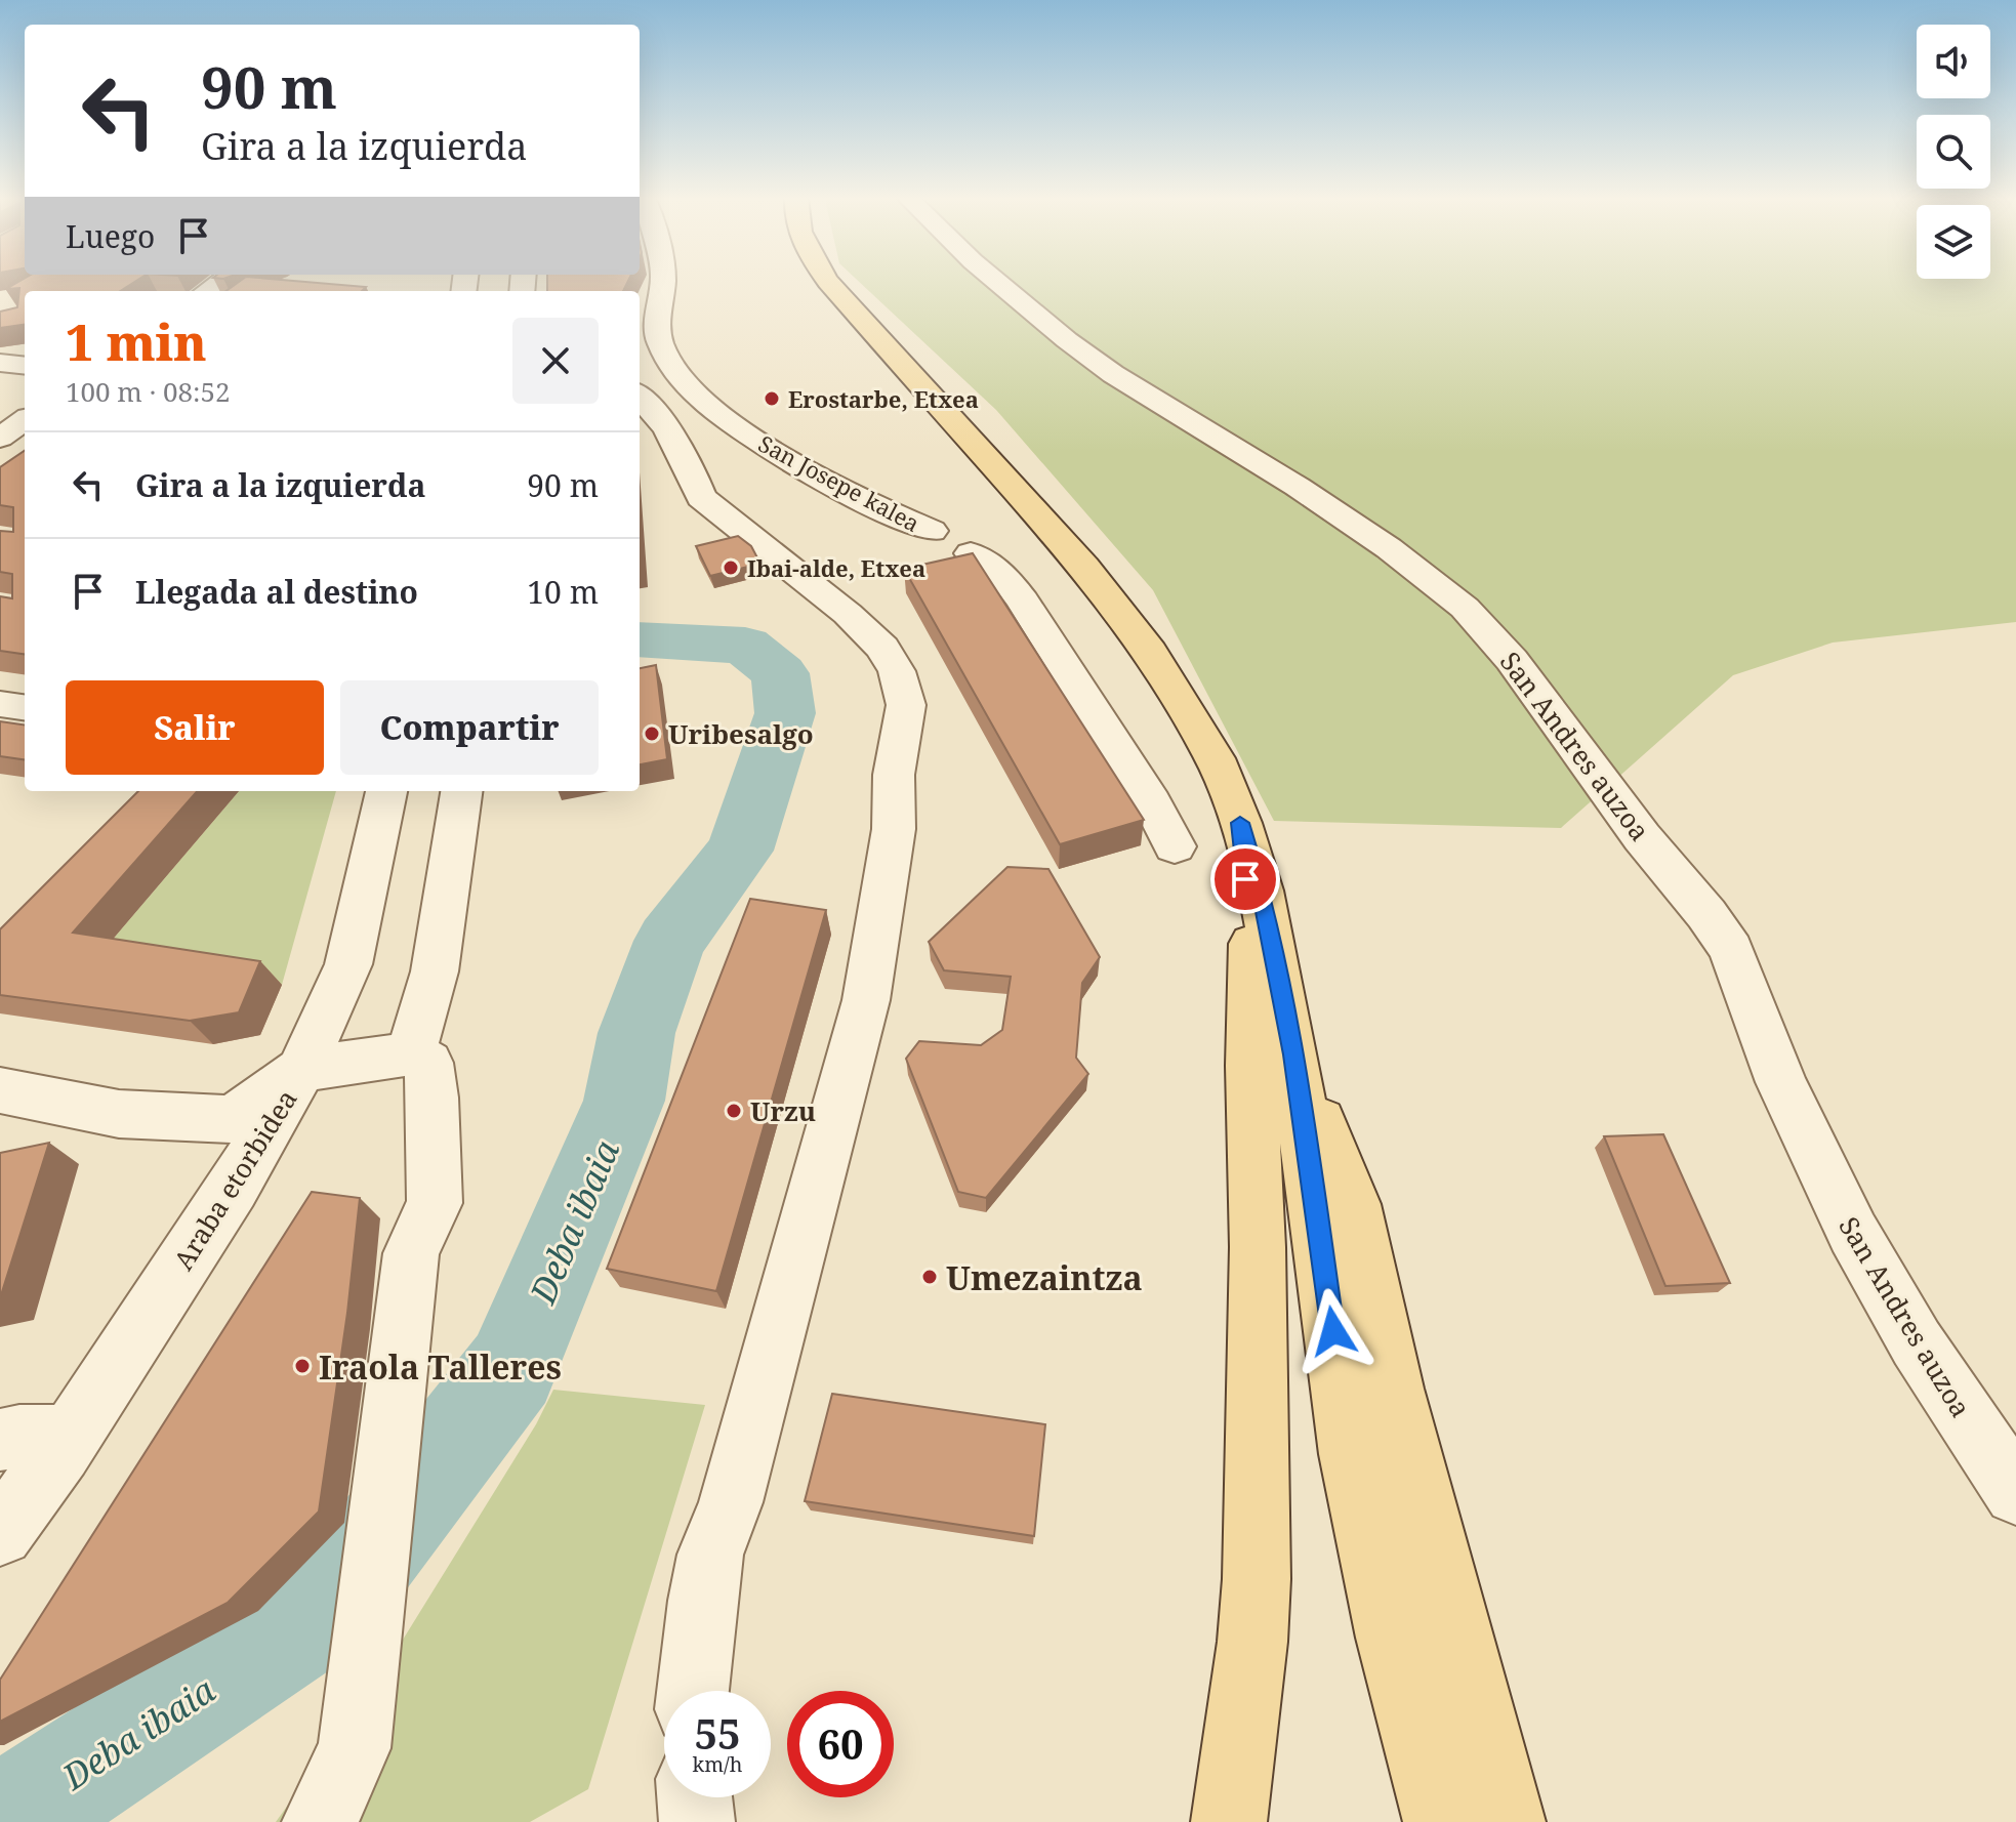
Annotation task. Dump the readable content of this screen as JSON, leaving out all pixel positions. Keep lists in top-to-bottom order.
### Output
{
  "streets": {
    "street": ["San Josepe kalea", "San Andres auzoa", "Araba etorbidea"]
  },
  "water": ["Deba ibaia"],
  "places": [
    "Erostarbe, Etxea",
    "Ibai-alde, Etxea",
    "Uribesalgo",
    "Urzu",
    "Umezaintza",
    "Iraola Talleres"
  ],
  "page": {
    "turn": ["90 m", "Gira a la izquierda"],
    "then": "Luego",
    "heading": ["1 min", "100 m · 08:52"],
    "list": [
      {
        "name": "Gira a la izquierda",
        "value": "90 m"
      },
      {
        "name": "Llegada al destino",
        "value": "10 m"
      }
    ],
    "buttons": ["Salir", "Compartir"],
    "speed": "55 km/h",
    "limit": "60"
  }
}
